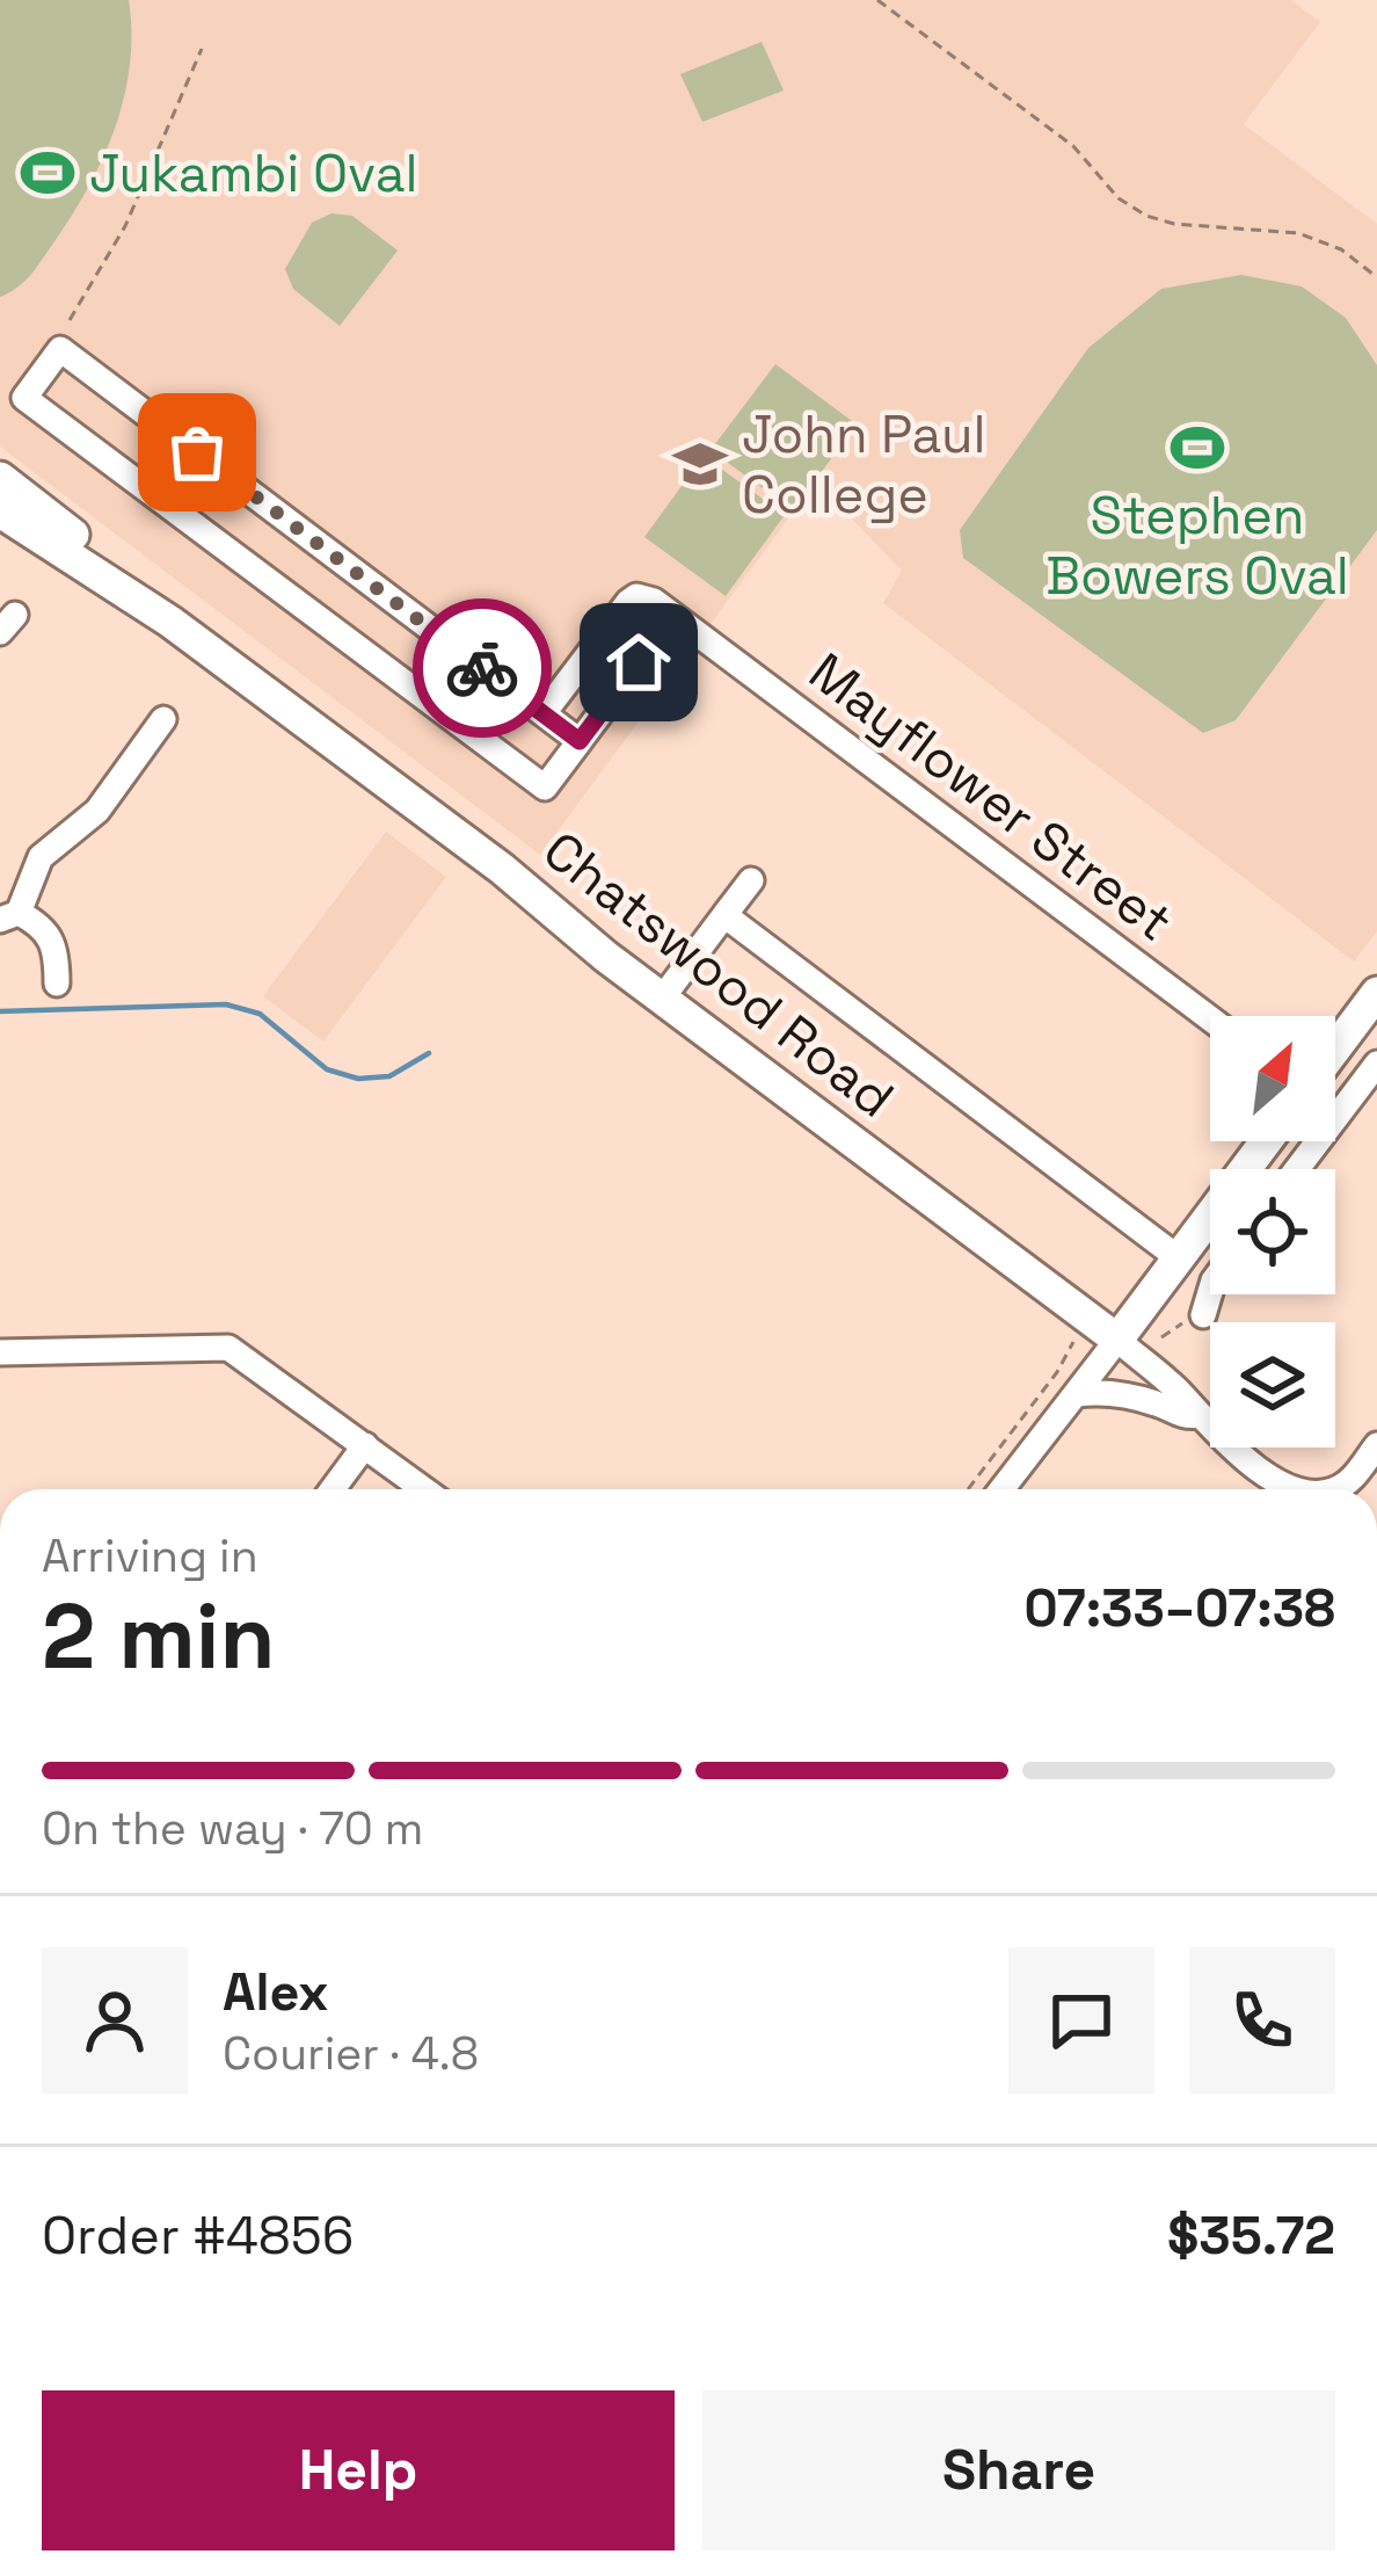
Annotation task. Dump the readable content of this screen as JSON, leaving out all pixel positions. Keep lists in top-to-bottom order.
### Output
{
  "streets": {
    "main road": ["Chatswood Road"],
    "street": ["Mayflower Street"]
  },
  "places": {
    "sports": ["Jukambi Oval", "Stephen Bowers Oval"],
    "school or university": ["John Paul College"]
  },
  "north": "top right",
  "page": {
    "heading": ["2 min", "Arriving in", "07:33–07:38"],
    "panel": [
      "Alex",
      "Courier · 4.8",
      "Order #4856",
      "$35.72"
    ],
    "bar": "On the way · 70 m",
    "buttons": ["Help", "Share"]
  }
}
